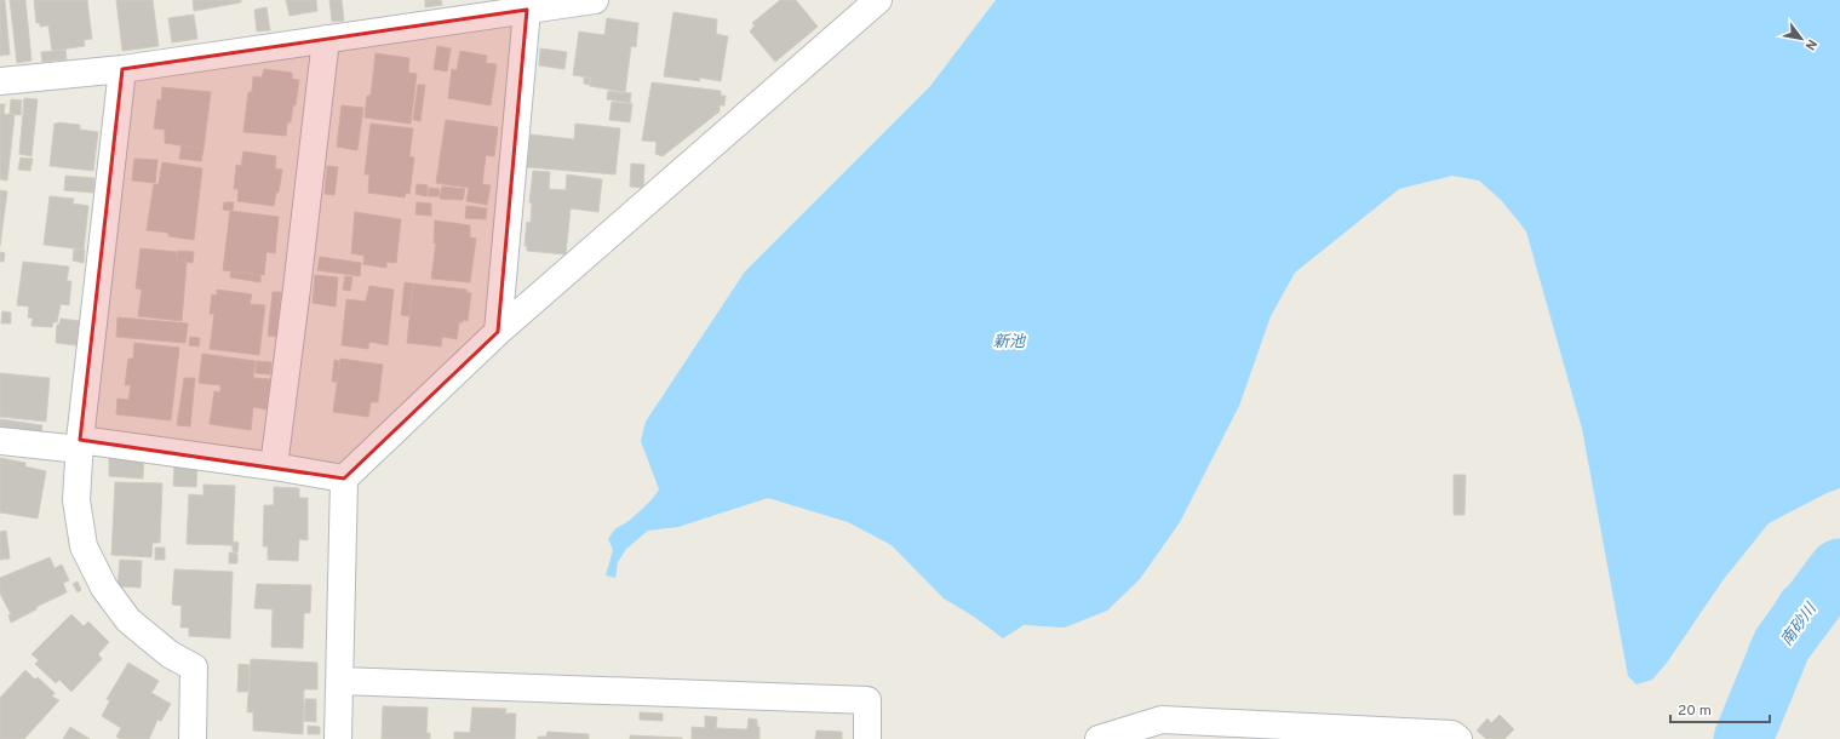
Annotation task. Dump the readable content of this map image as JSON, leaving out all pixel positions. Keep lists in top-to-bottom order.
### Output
{
  "water": ["新池", "南砂川"],
  "scale_bar": "20 m",
  "north": "bottom right"
}
